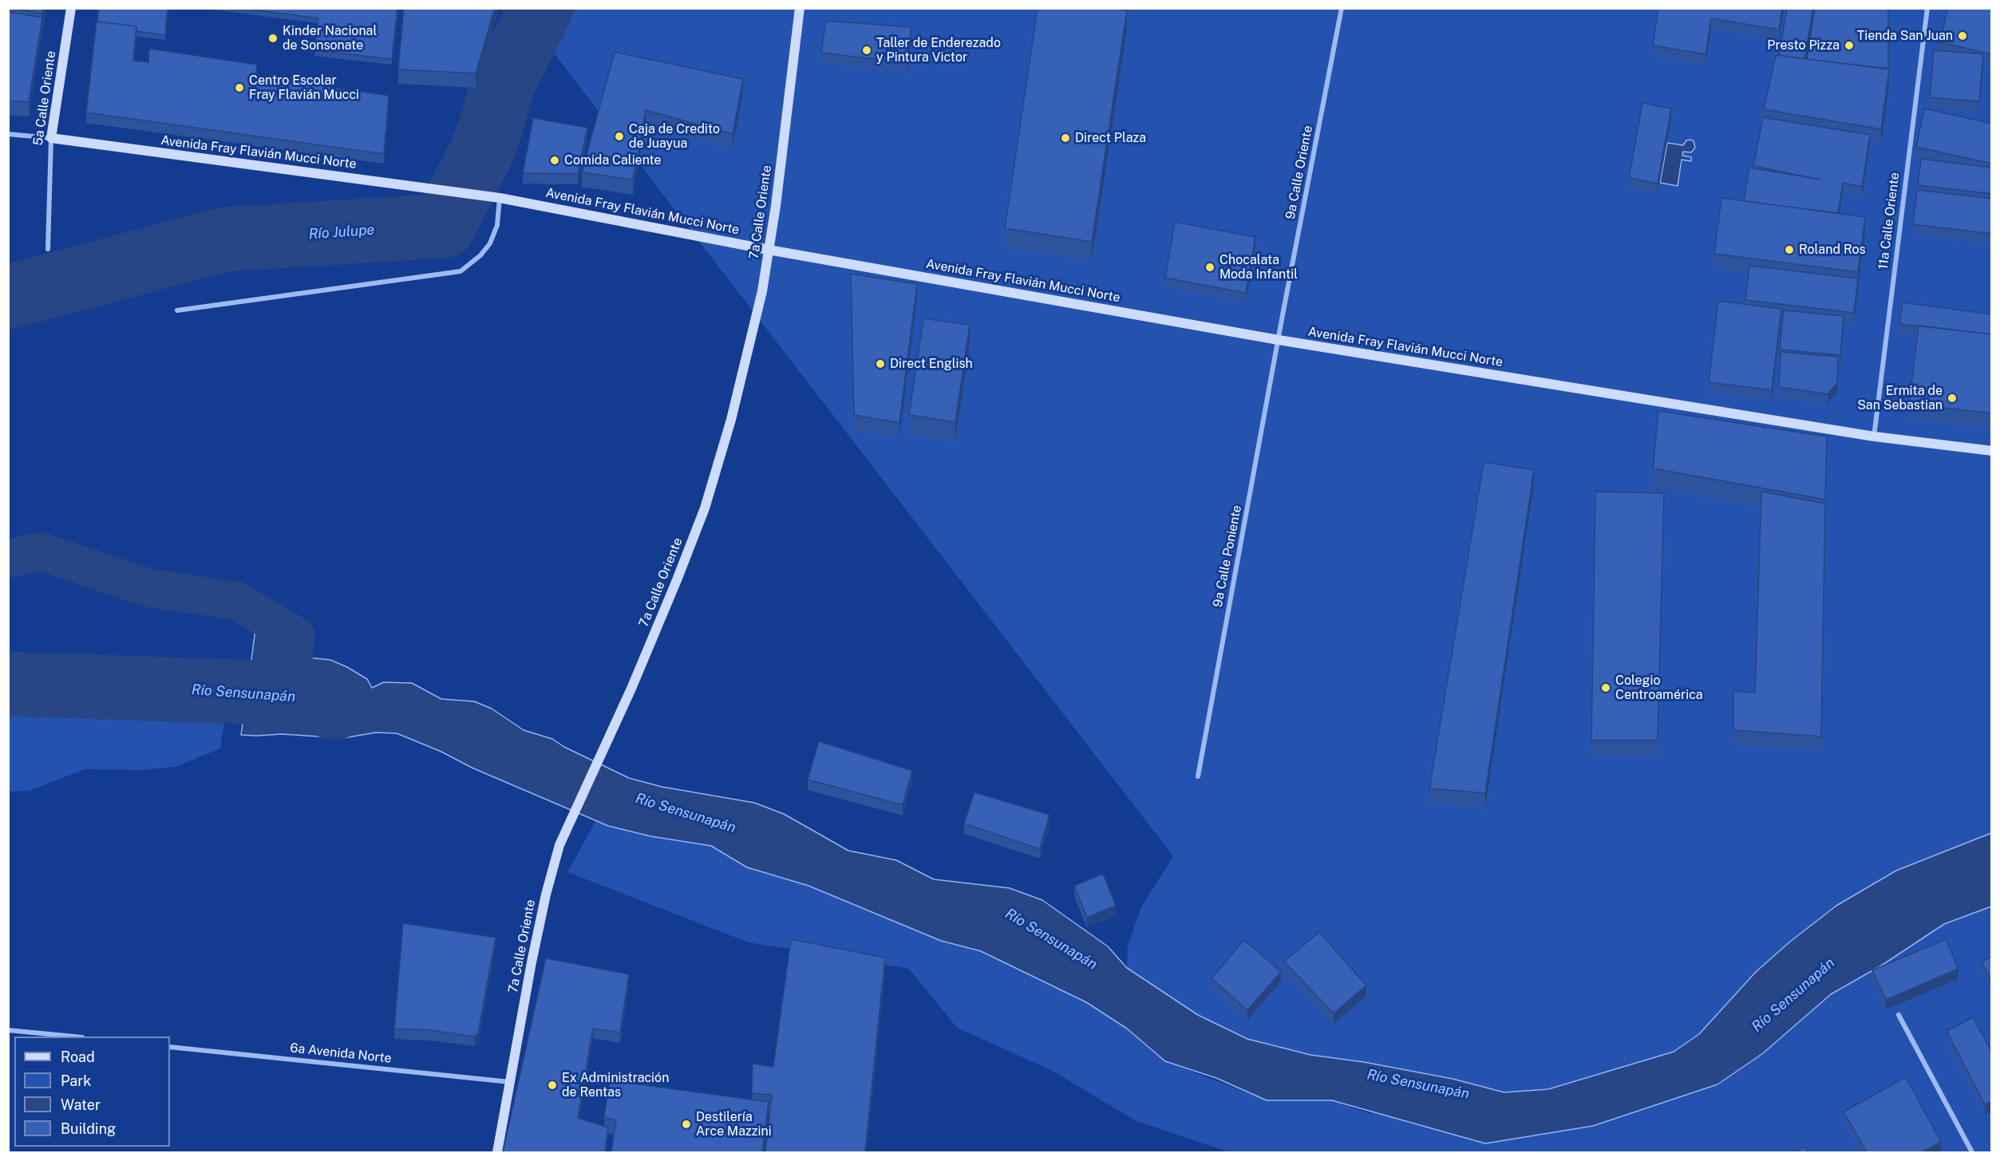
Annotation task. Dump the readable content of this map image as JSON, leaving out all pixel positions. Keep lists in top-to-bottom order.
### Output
{
  "streets": {
    "main road": ["5a Calle Oriente", "Avenida Fray Flavián Mucci Norte", "7a Calle Oriente"],
    "street": [
      "9a Calle Oriente",
      "11a Calle Oriente",
      "9a Calle Poniente",
      "6a Avenida Norte"
    ]
  },
  "crossings": [
    ["5a Calle Oriente", "Avenida Fray Flavián Mucci Norte"],
    ["Avenida Fray Flavián Mucci Norte", "9a Calle Oriente"],
    ["Avenida Fray Flavián Mucci Norte", "7a Calle Oriente"],
    ["Avenida Fray Flavián Mucci Norte", "11a Calle Oriente"],
    ["Avenida Fray Flavián Mucci Norte", "9a Calle Poniente"],
    ["9a Calle Oriente", "9a Calle Poniente"],
    ["7a Calle Oriente", "6a Avenida Norte"]
  ],
  "water": ["Río Julupe", "Río Sensunapán"],
  "places": [
    "Tienda San Juan",
    "Kinder Nacional de Sonsonate",
    "Presto Pizza",
    "Taller de Enderezado y Pintura Victor",
    "Centro Escolar Fray Flavián Mucci",
    "Caja de Credito de Juayua",
    "Direct Plaza",
    "Comida Caliente",
    "Roland Ros",
    "Chocalata Moda Infantil",
    "Direct English",
    "Ermita de San Sebastian",
    "Colegio Centroamérica",
    "Ex Administración de Rentas",
    "Destilería Arce Mazzini"
  ],
  "legend": [
    "Road",
    "Park",
    "Water",
    "Building"
  ]
}
